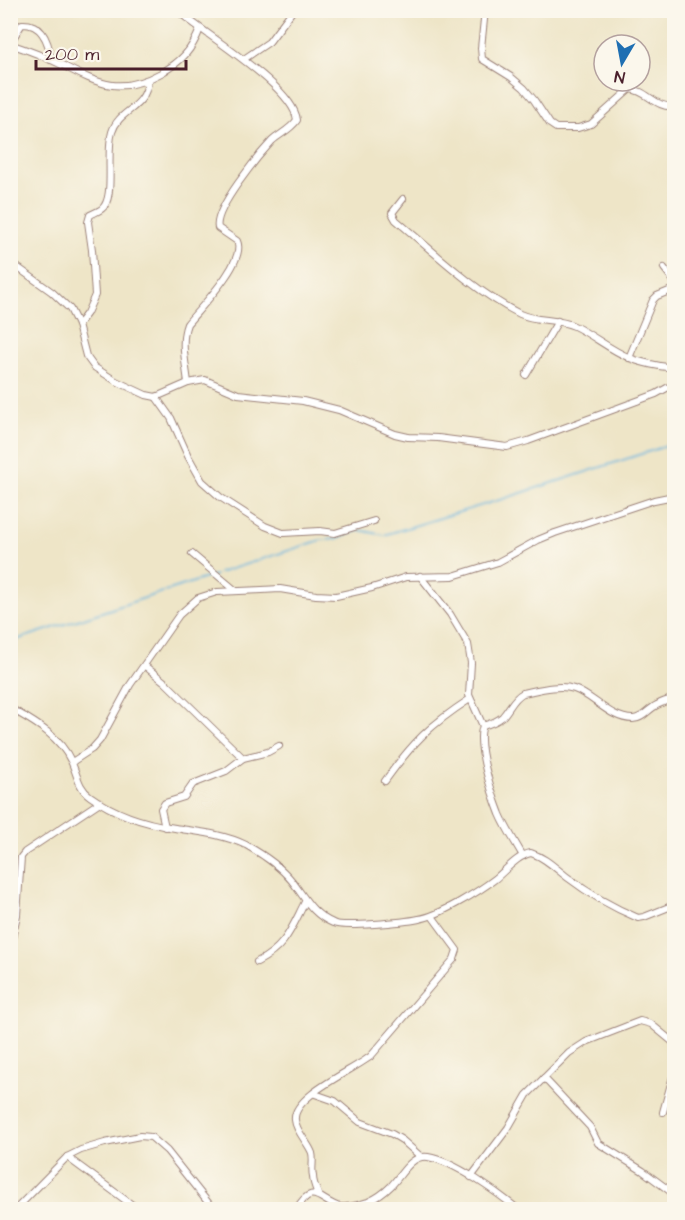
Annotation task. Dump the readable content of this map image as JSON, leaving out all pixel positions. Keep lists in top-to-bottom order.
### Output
{
  "scale_bar": "200 m",
  "north": "bottom"
}
